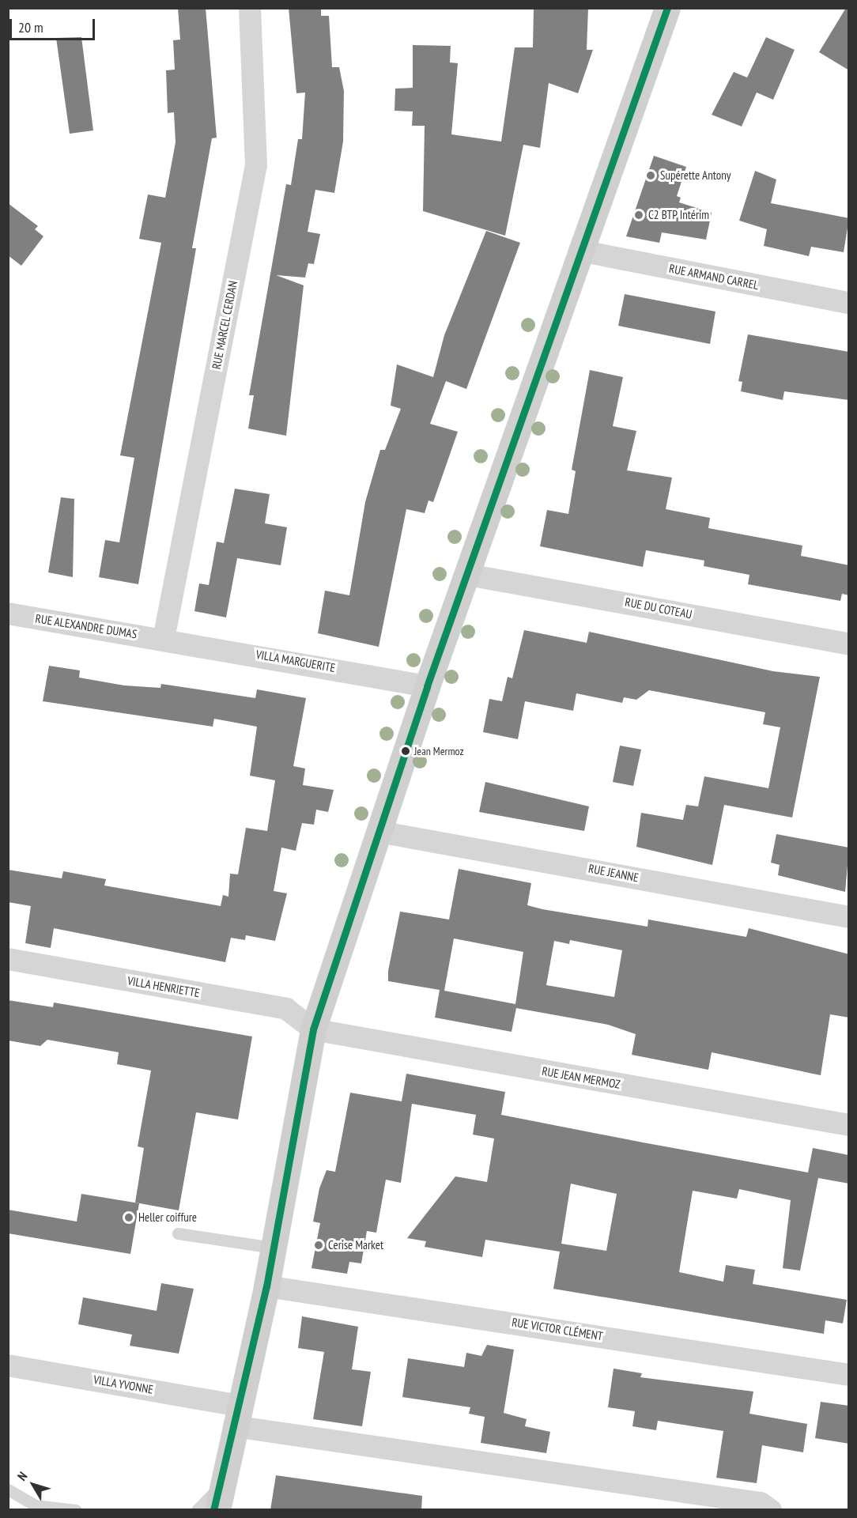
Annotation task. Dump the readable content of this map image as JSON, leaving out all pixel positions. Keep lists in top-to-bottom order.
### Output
{
  "streets": {
    "street": [
      "RUE ARMAND CARREL",
      "RUE MARCEL CERDAN",
      "RUE DU COTEAU",
      "RUE ALEXANDRE DUMAS",
      "VILLA MARGUERITE",
      "RUE JEANNE",
      "VILLA HENRIETTE",
      "RUE JEAN MERMOZ",
      "RUE VICTOR CLÉMENT",
      "VILLA YVONNE"
    ]
  },
  "crossings": [
    ["RUE MARCEL CERDAN", "RUE ALEXANDRE DUMAS"],
    ["RUE MARCEL CERDAN", "VILLA MARGUERITE"],
    ["RUE ALEXANDRE DUMAS", "VILLA MARGUERITE"],
    ["VILLA HENRIETTE", "RUE JEAN MERMOZ"]
  ],
  "places": [
    "Supérette Antony",
    "C2 BTP Intérim",
    "Jean Mermoz",
    "Heller coiffure",
    "Cerise Market"
  ],
  "scale_bar": "20 m",
  "north": "top left"
}
